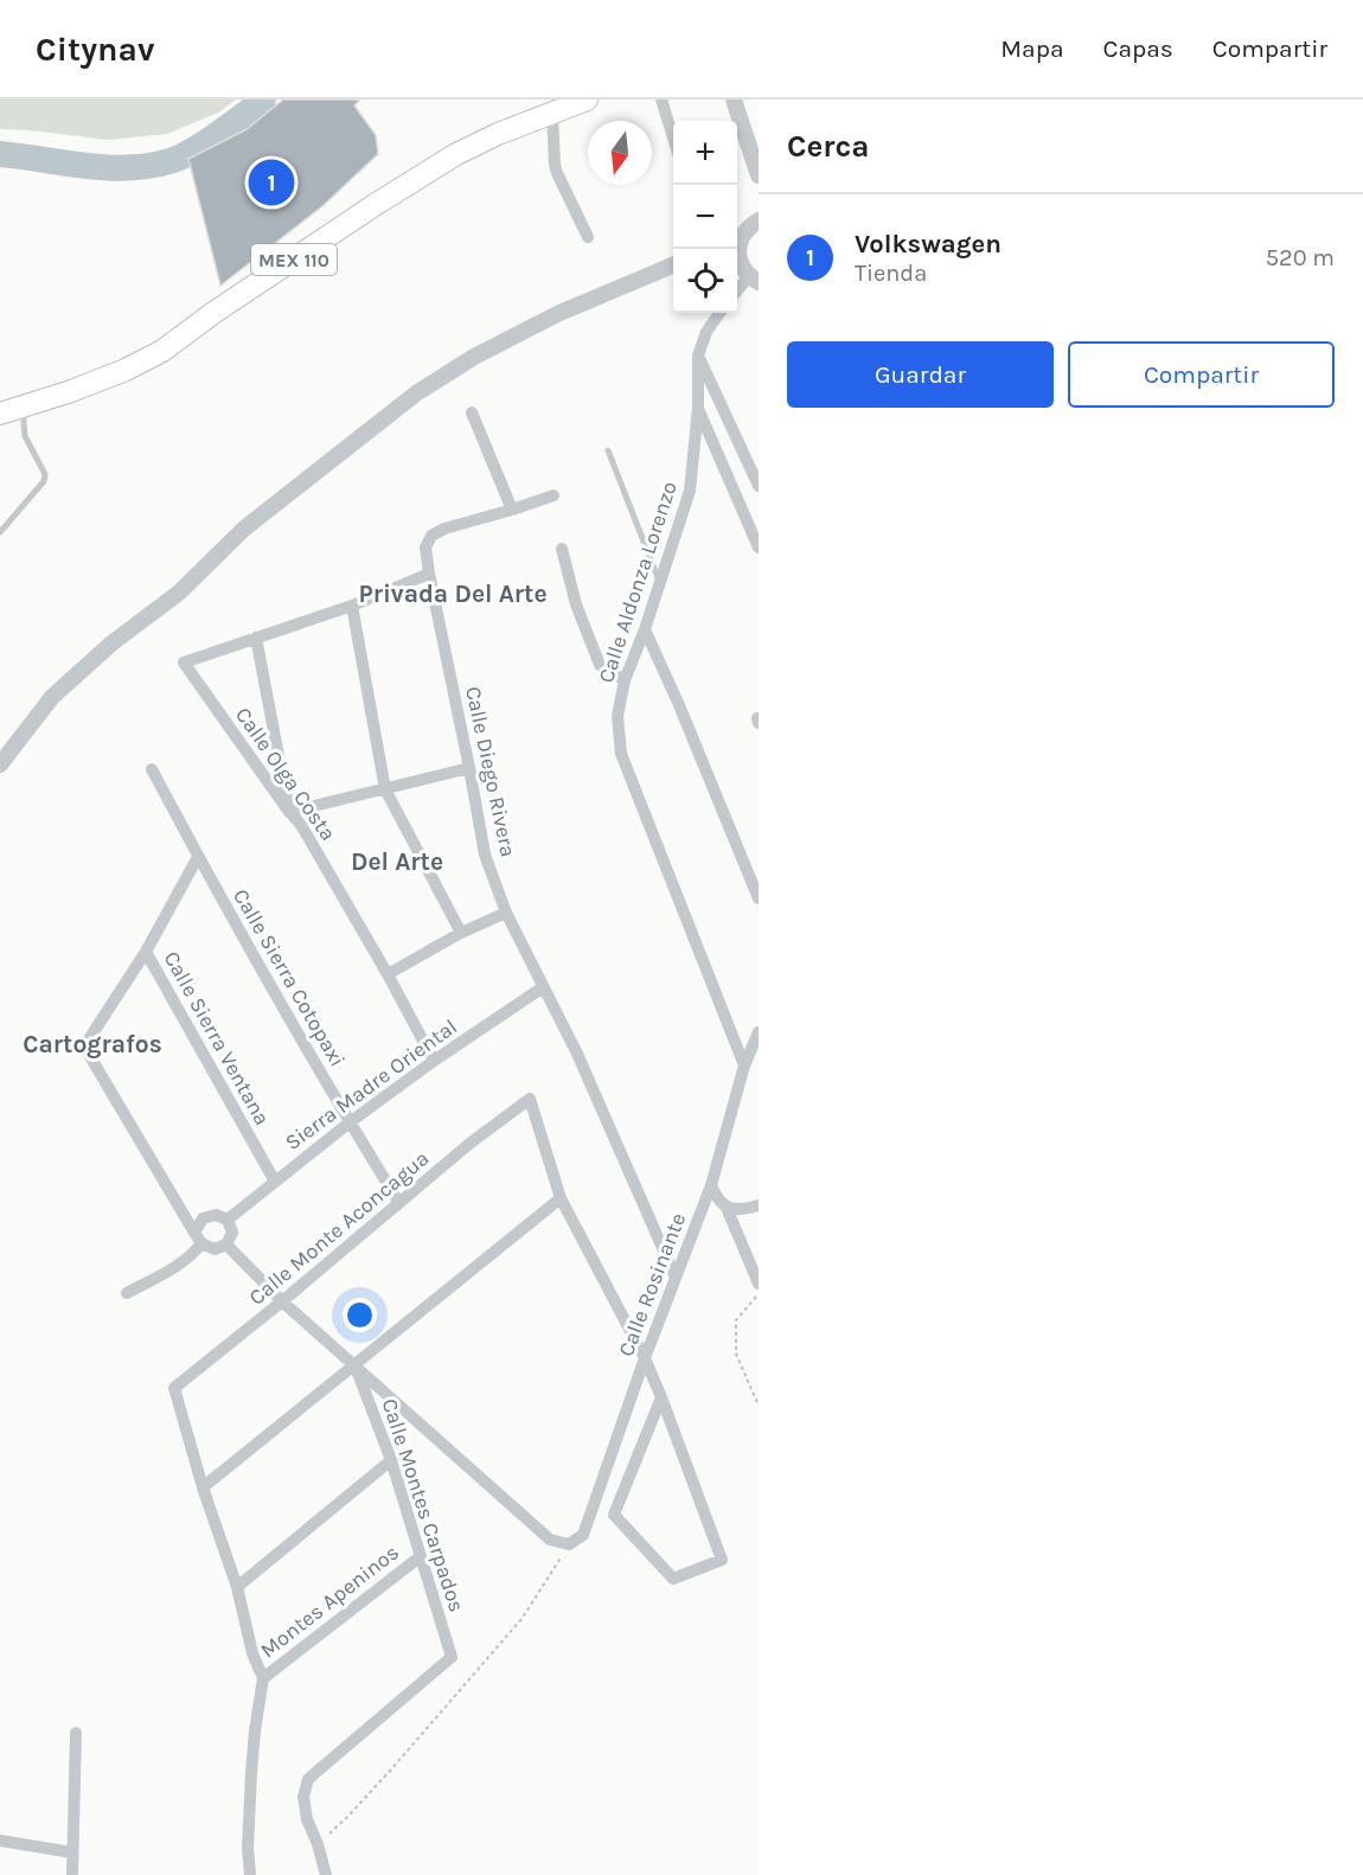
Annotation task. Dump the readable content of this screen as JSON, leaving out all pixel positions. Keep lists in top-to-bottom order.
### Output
{
  "streets": {
    "main road": ["MEX 110"],
    "street": [
      "Calle Aldonza Lorenzo",
      "Calle Diego Rivera",
      "Calle Olga Costa",
      "Calle Sierra Cotopaxi",
      "Calle Sierra Ventana",
      "Sierra Madre Oriental",
      "Calle Monte Aconcagua",
      "Calle Rosinante",
      "Calle Montes Carpados",
      "Montes Apeninos"
    ]
  },
  "crossings": [
    ["Calle Aldonza Lorenzo", "Calle Rosinante"],
    ["Calle Diego Rivera", "Sierra Madre Oriental"],
    ["Calle Diego Rivera", "Calle Rosinante"],
    ["Calle Olga Costa", "Sierra Madre Oriental"],
    ["Calle Sierra Cotopaxi", "Sierra Madre Oriental"],
    ["Calle Sierra Cotopaxi", "Calle Monte Aconcagua"],
    ["Calle Sierra Ventana", "Sierra Madre Oriental"],
    ["Calle Montes Carpados", "Montes Apeninos"]
  ],
  "districts": ["Privada Del Arte", "Del Arte", "Cartografos"],
  "north": "bottom",
  "page": {
    "header": "Citynav",
    "nav": ["Mapa", "Capas", "Compartir"],
    "heading": "Cerca",
    "map_buttons": ["+", "−"],
    "pins": "1",
    "list": [
      {
        "mark": "1",
        "name": "Volkswagen",
        "note": "Tienda",
        "value": "520 m"
      }
    ],
    "buttons": ["Guardar", "Compartir"]
  }
}
